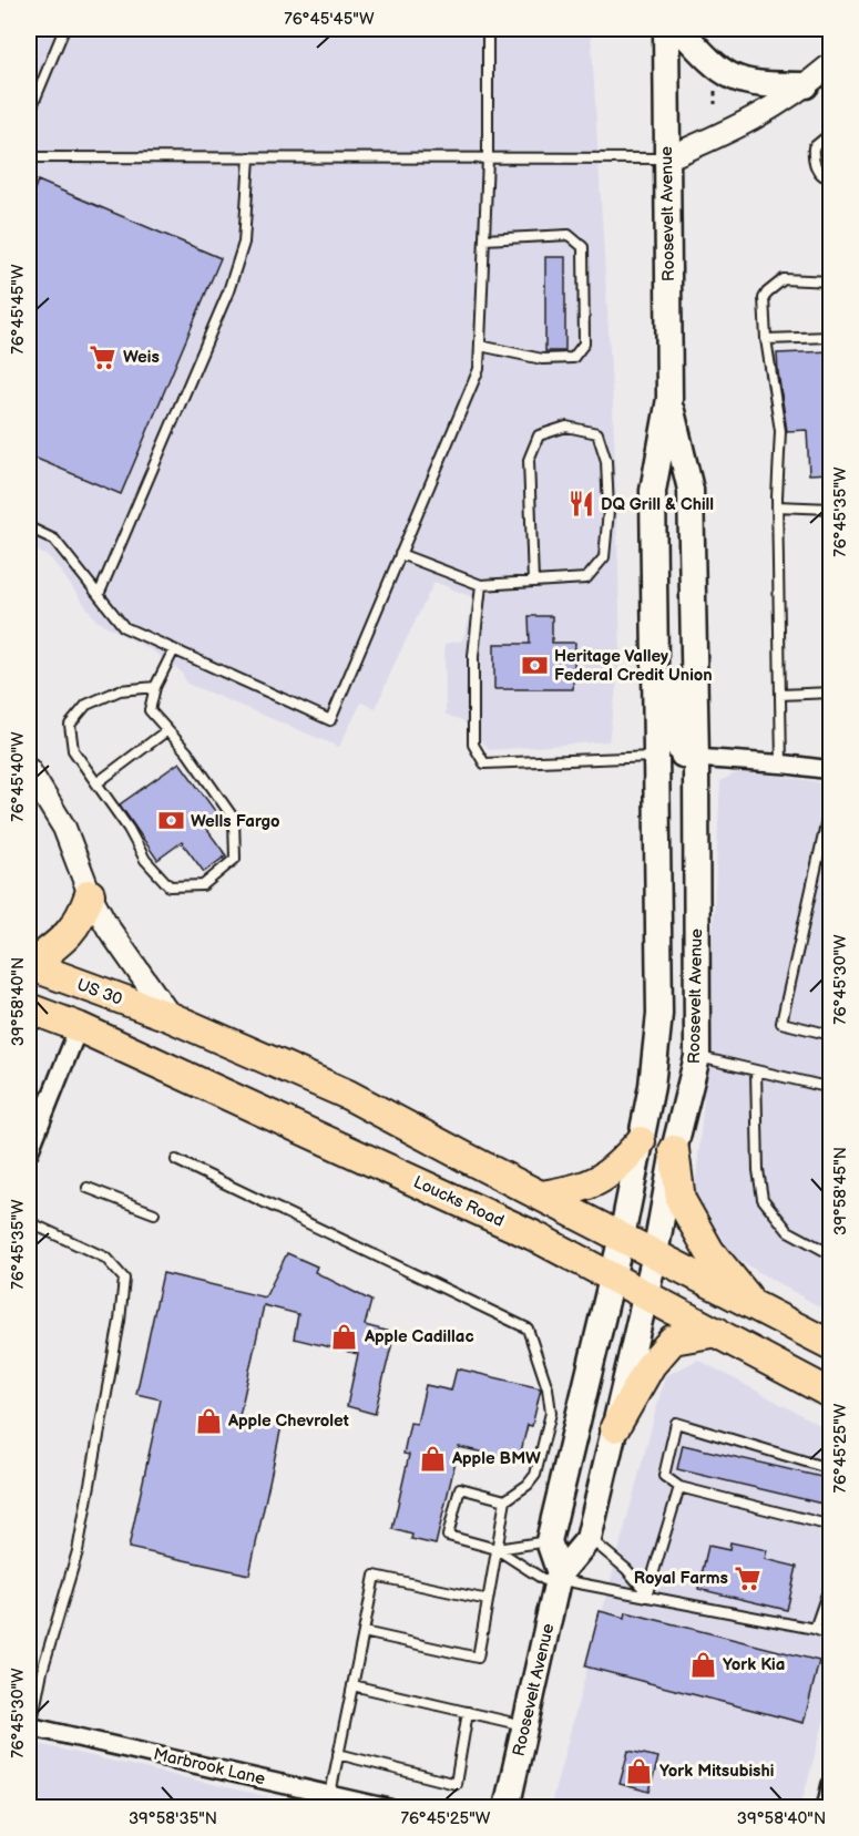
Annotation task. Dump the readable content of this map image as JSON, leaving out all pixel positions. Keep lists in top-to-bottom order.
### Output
{
  "streets": {
    "highway": ["US 30", "Loucks Road"],
    "main road": ["Roosevelt Avenue"],
    "street": ["Marbrook Lane"]
  },
  "crossings": [
    ["Roosevelt Avenue", "US 30"],
    ["Roosevelt Avenue", "Loucks Road"]
  ],
  "places": {
    "supermarket": ["Weis", "Royal Farms"],
    "restaurant": ["DQ Grill & Chill"],
    "bank": ["Heritage Valley Federal Credit Union", "Wells Fargo"],
    "shop": [
      "Apple Cadillac",
      "Apple Chevrolet",
      "Apple BMW",
      "York Kia",
      "York Mitsubishi"
    ]
  },
  "coordinates": [
    "76°45'45\"W",
    "76°45'35\"W",
    "76°45'40\"W",
    "76°45'30\"W",
    "39°58'40\"N",
    "39°58'45\"N",
    "76°45'25\"W",
    "39°58'35\"N"
  ]
}
